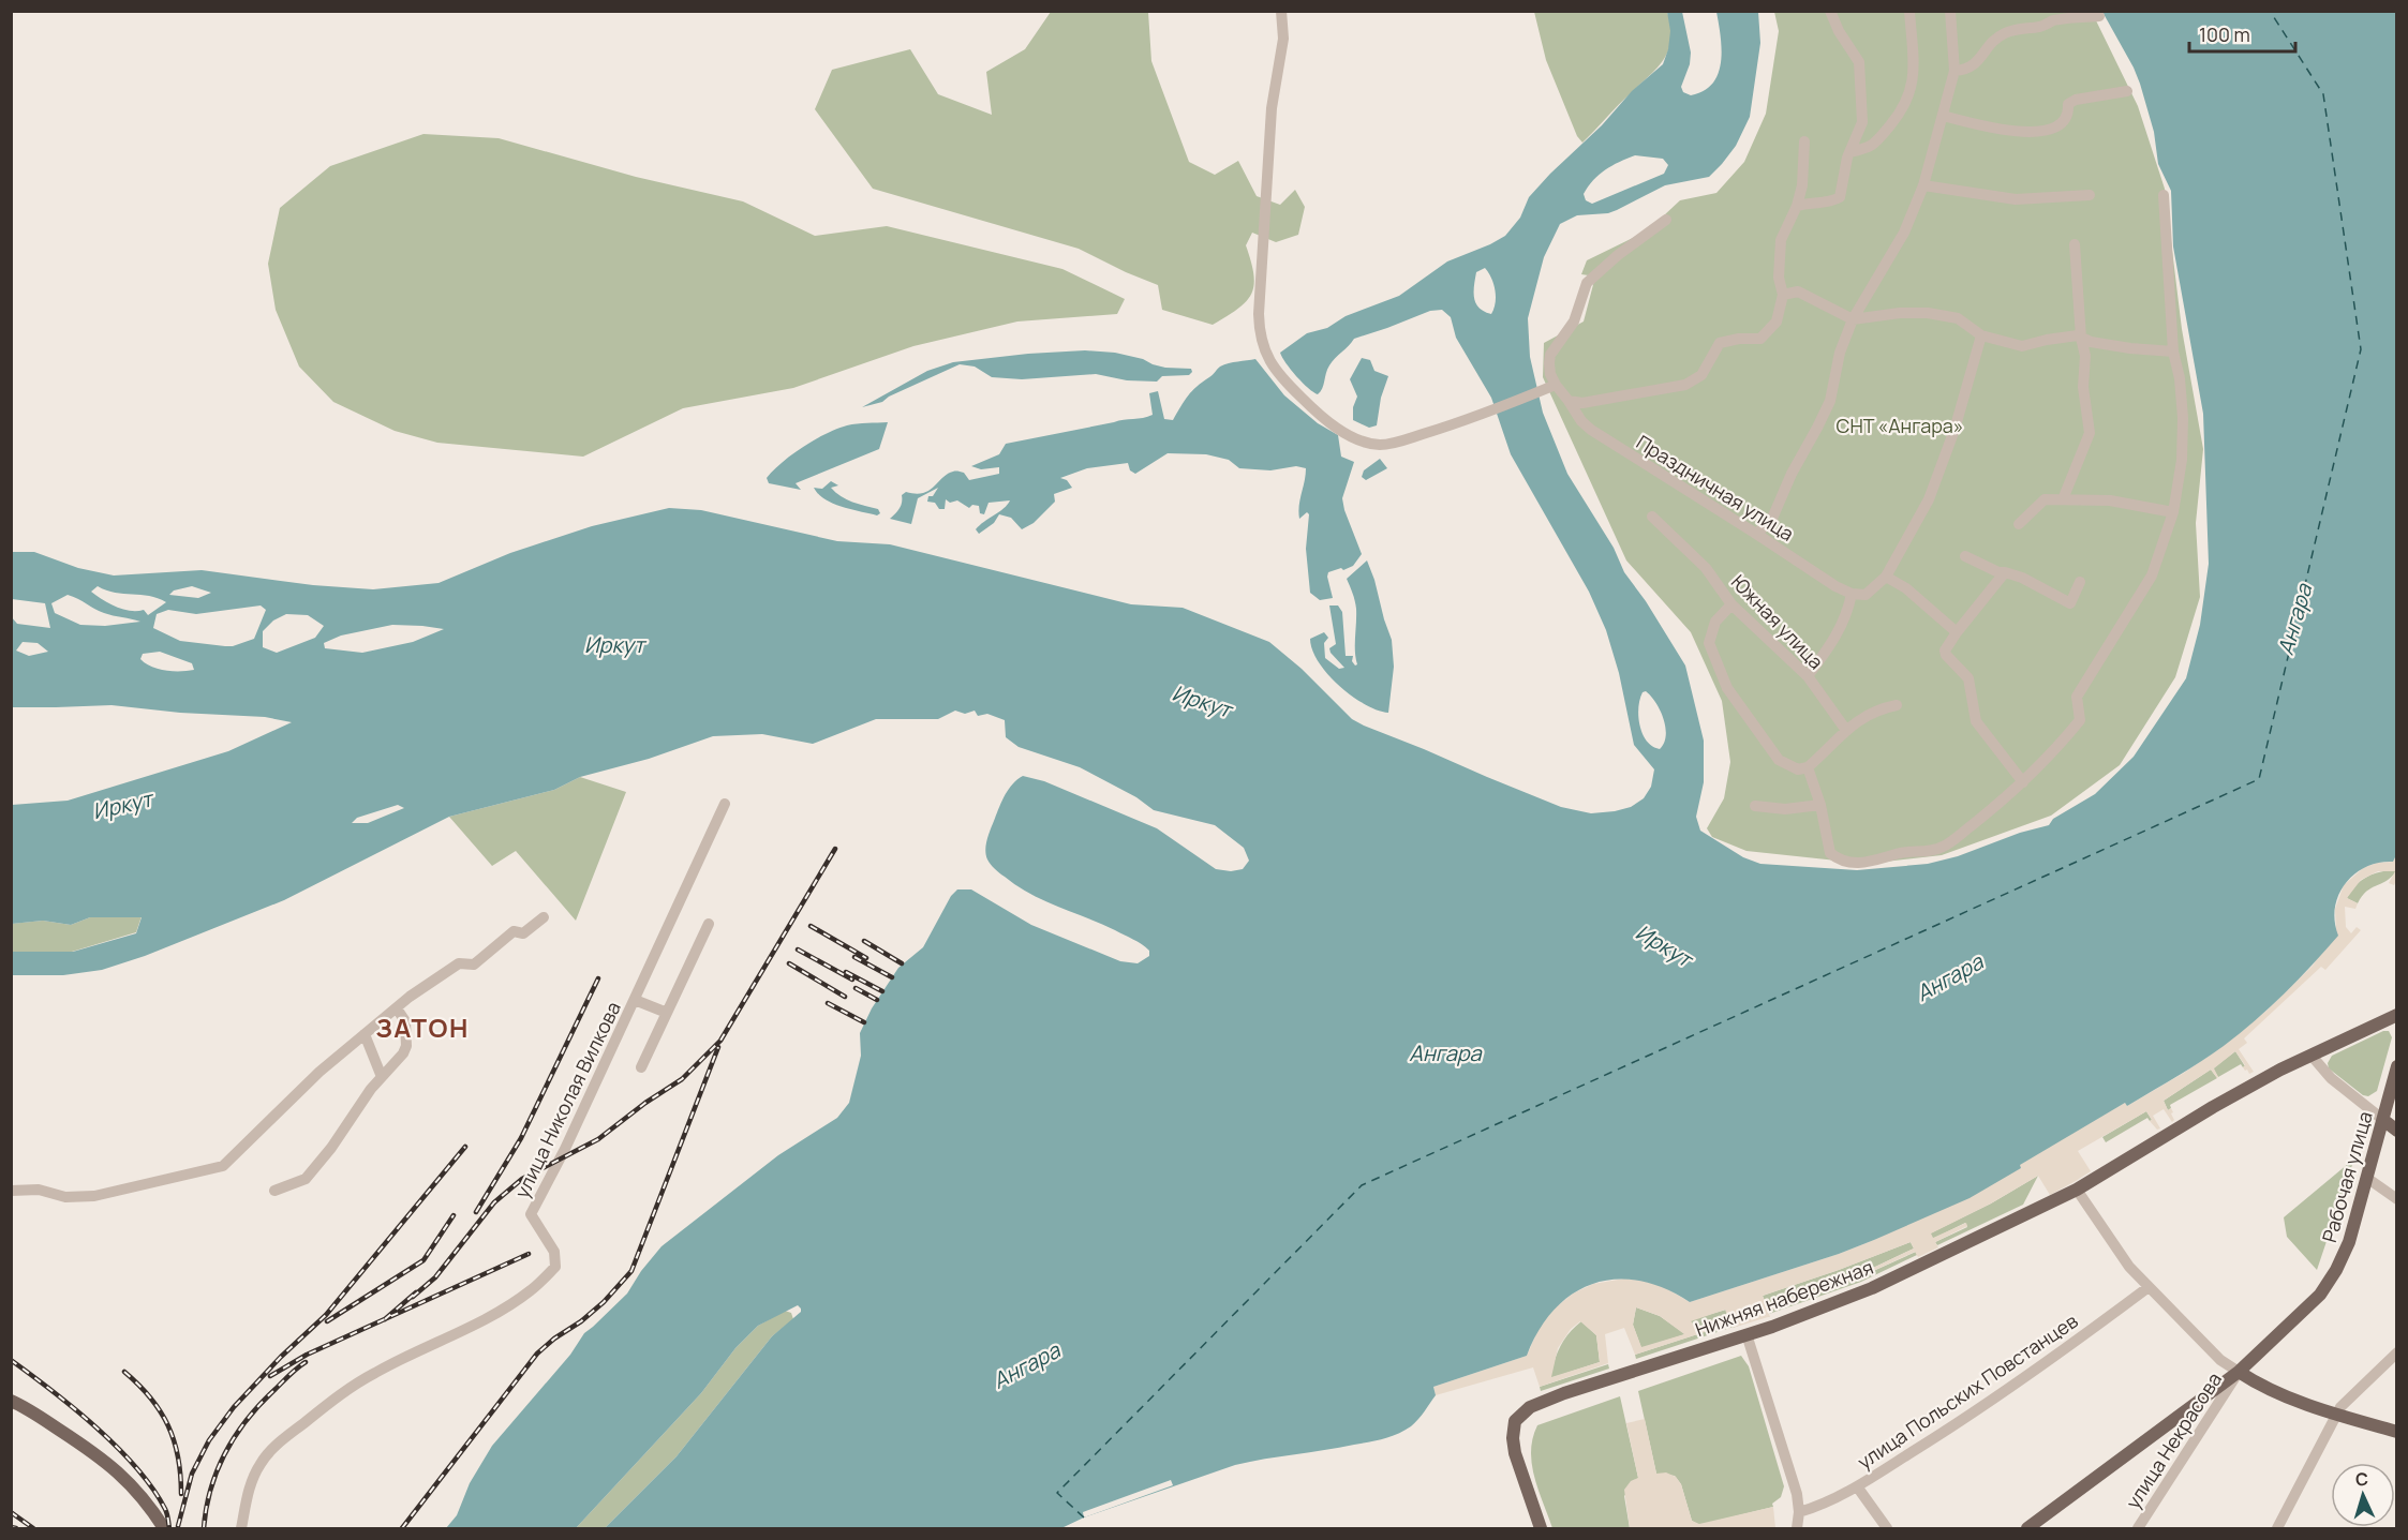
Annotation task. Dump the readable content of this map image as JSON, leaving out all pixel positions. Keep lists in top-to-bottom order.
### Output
{
  "streets": {
    "main road": ["Рабочая улица", "Нижняя набережная"],
    "street": [
      "Праздничная улица",
      "Южная улица",
      "улица Николая Вилкова",
      "улица Польских Повстанцев",
      "улица Некрасова"
    ]
  },
  "crossings": [
    ["Рабочая улица", "улица Некрасова"]
  ],
  "districts": ["ЗАТОН"],
  "water": ["Ангара", "Иркут"],
  "parks": ["СНТ «Ангара»"],
  "scale_bar": "100 m",
  "north": "top"
}
